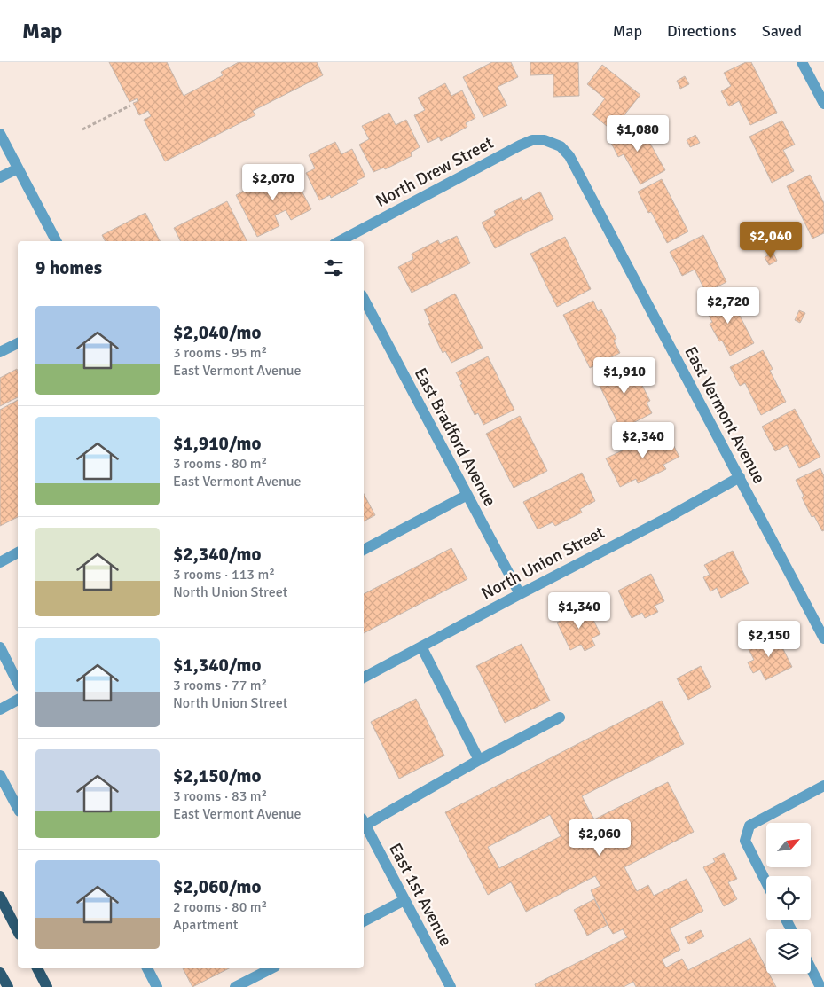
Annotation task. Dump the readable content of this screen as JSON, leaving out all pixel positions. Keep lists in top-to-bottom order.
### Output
{
  "streets": {
    "street": [
      "North Drew Street",
      "East Vermont Avenue",
      "East Bradford Avenue",
      "North Union Street",
      "East 1st Avenue"
    ]
  },
  "crossings": [
    ["North Drew Street", "East Vermont Avenue"],
    ["East Vermont Avenue", "North Union Street"],
    ["East Bradford Avenue", "North Union Street"]
  ],
  "north": "top right",
  "page": {
    "header": "Map",
    "nav": ["Map", "Directions", "Saved"],
    "price": [
      "$1,080",
      "$2,070",
      "$2,040",
      "$2,720",
      "$1,910",
      "$2,340",
      "$1,340",
      "$2,150",
      "$2,060"
    ],
    "heading": "9 homes",
    "list": [
      {
        "name": "$2,040/mo",
        "note": "3 rooms · 95 m² · East Vermont Avenue"
      },
      {
        "name": "$1,910/mo",
        "note": "3 rooms · 80 m² · East Vermont Avenue"
      },
      {
        "name": "$2,340/mo",
        "note": "3 rooms · 113 m² · North Union Street"
      },
      {
        "name": "$1,340/mo",
        "note": "3 rooms · 77 m² · North Union Street"
      },
      {
        "name": "$2,150/mo",
        "note": "3 rooms · 83 m² · East Vermont Avenue"
      },
      {
        "name": "$2,060/mo",
        "note": "2 rooms · 80 m² · Apartment"
      }
    ]
  }
}
